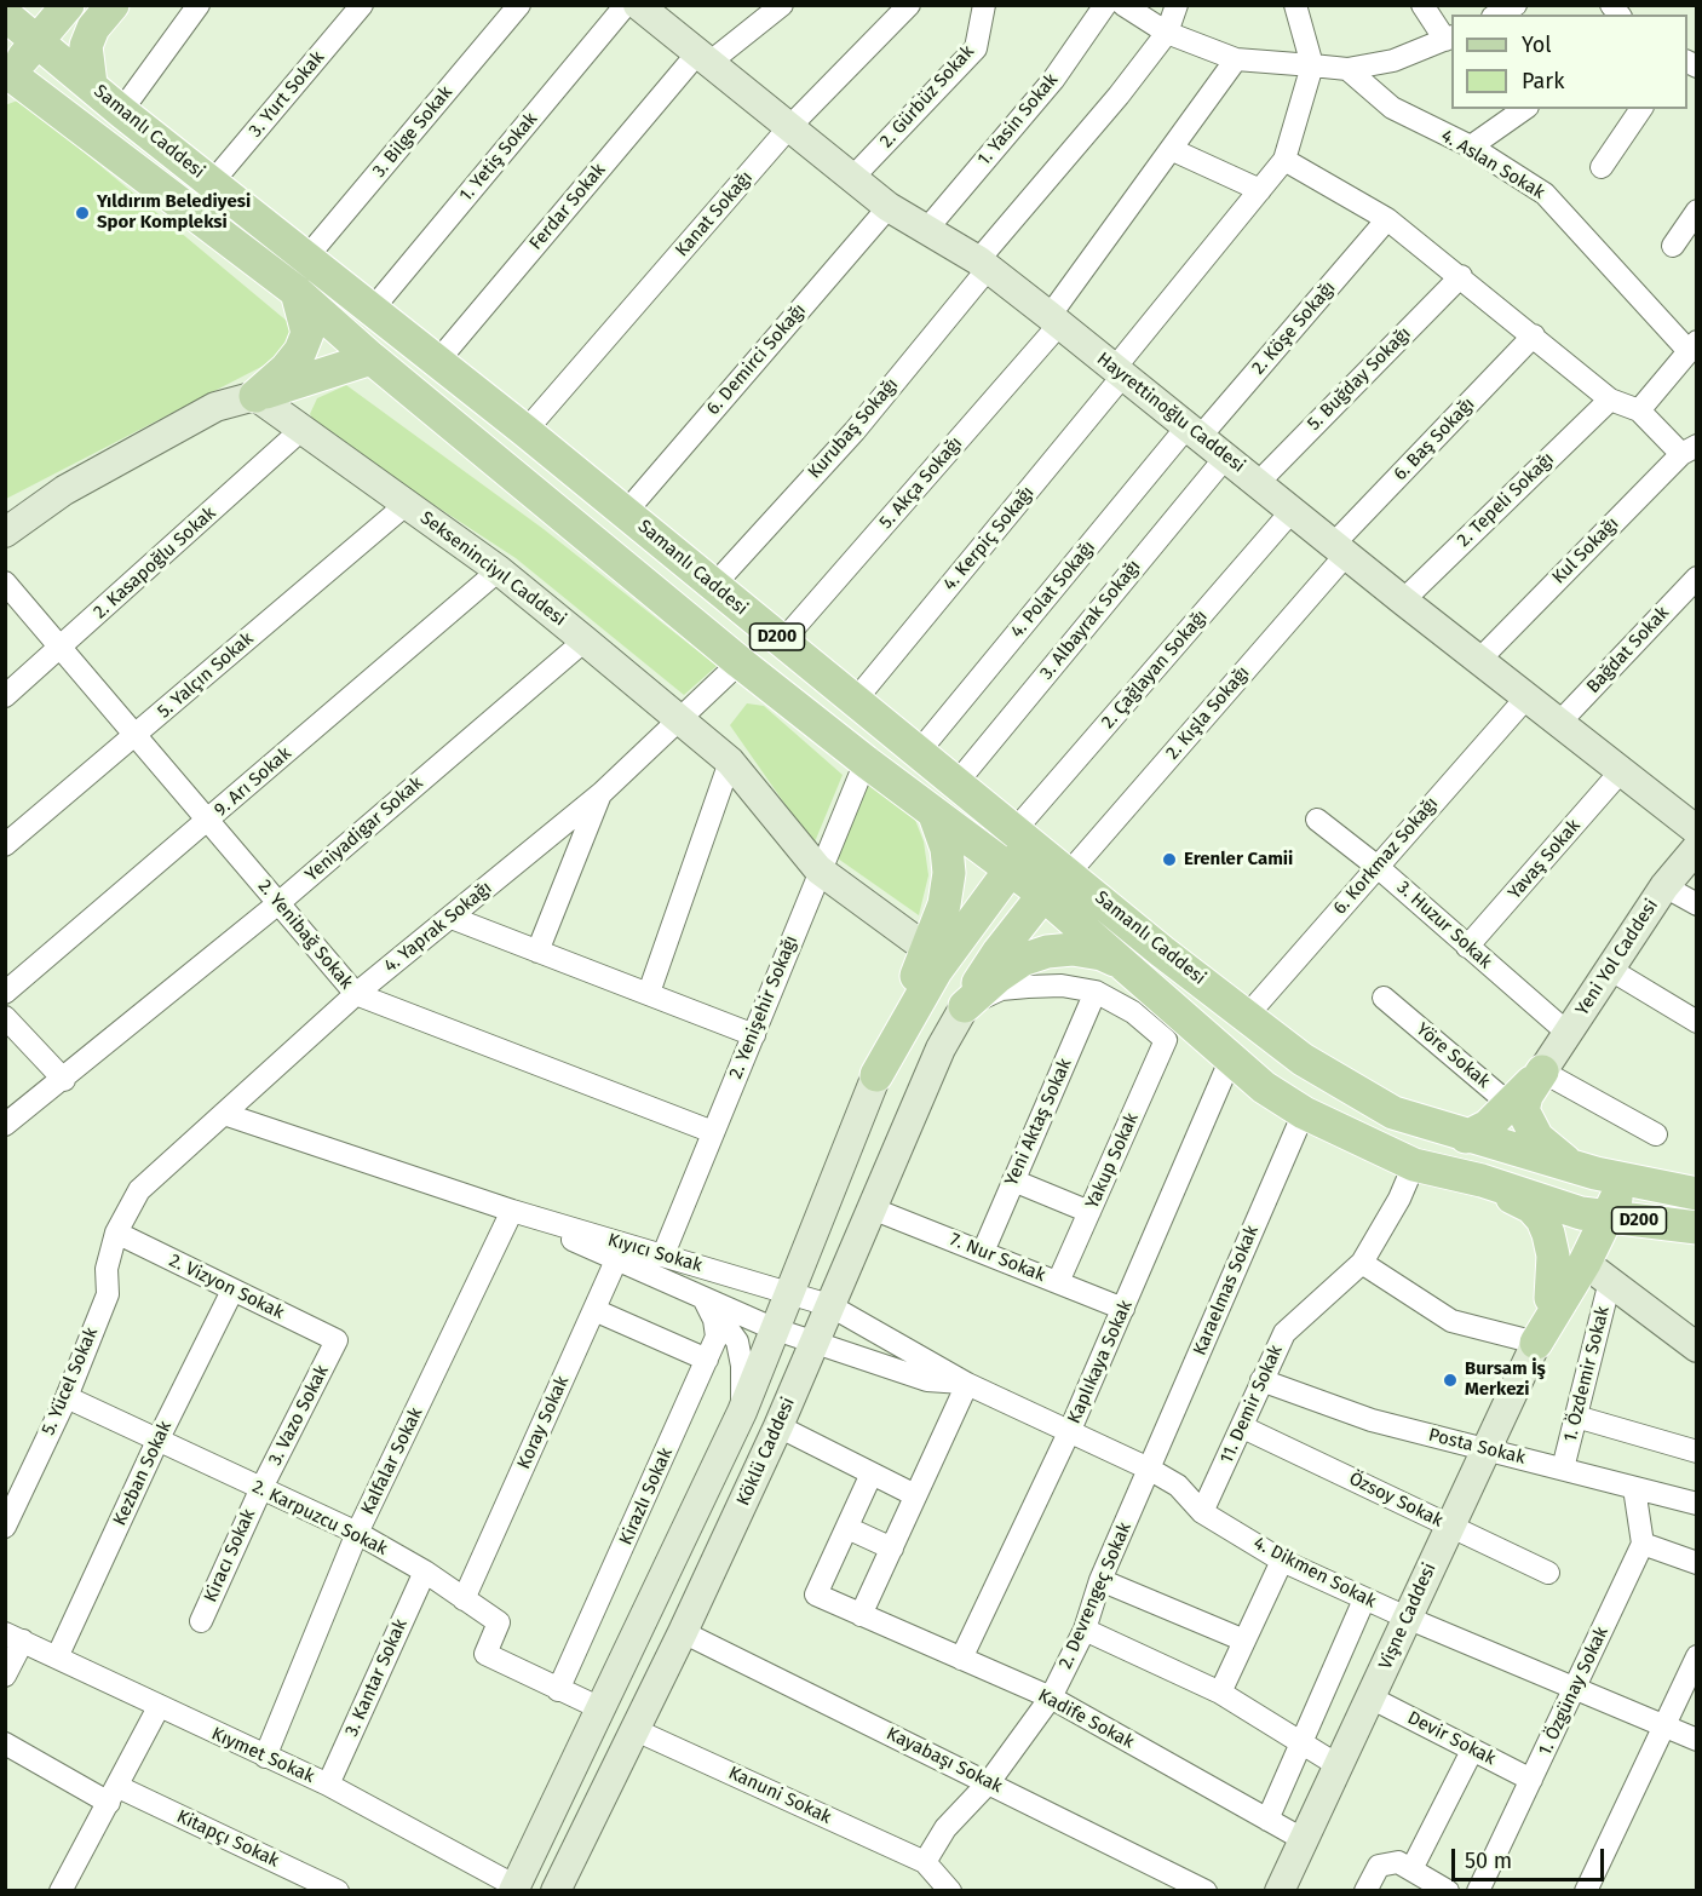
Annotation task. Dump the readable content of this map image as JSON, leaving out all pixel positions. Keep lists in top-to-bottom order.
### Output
{
  "streets": {
    "main road": [
      "Samanlı Caddesi",
      "Hayrettinoğlu Caddesi",
      "Sekseninciyıl Caddesi",
      "D200",
      "Yeni Yol Caddesi",
      "Köklü Caddesi",
      "Vişne Caddesi"
    ],
    "street": [
      "3. Yurt Sokak",
      "2. Gürbüz Sokak",
      "1. Yasin Sokak",
      "3. Bilge Sokak",
      "1. Yetiş Sokak",
      "4. Aslan Sokak",
      "Ferdar Sokak",
      "Kanat Sokağı",
      "2. Köşe Sokağı",
      "6. Demirci Sokağı",
      "5. Buğday Sokağı",
      "Kurubaş Sokağı",
      "6. Baş Sokağı",
      "5. Akça Sokağı",
      "2. Tepeli Sokağı",
      "4. Kerpiç Sokağı",
      "Kul Sokağı",
      "2. Kasapoğlu Sokak",
      "4. Polat Sokağı",
      "3. Albayrak Sokağı",
      "Bağdat Sokak",
      "2. Çağlayan Sokağı",
      "5. Yalçın Sokak",
      "2. Kışla Sokağı",
      "9. Arı Sokak",
      "Yeniyadigar Sokak",
      "6. Korkmaz Sokağı",
      "Yavaş Sokak",
      "3. Huzur Sokak",
      "4. Yaprak Sokağı",
      "2. Yenibağ Sokak",
      "2. Yenişehir Sokağı",
      "Yöre Sokak",
      "Yeni Aktaş Sokak",
      "Yakup Sokak",
      "Kıyıcı Sokak",
      "7. Nur Sokak",
      "2. Vizyon Sokak",
      "Karaelmas Sokak",
      "Kaplıkaya Sokak",
      "1. Özdemir Sokak",
      "5. Yücel Sokak",
      "11. Demir Sokak",
      "3. Vazo Sokak",
      "Koray Sokak",
      "Posta Sokak",
      "Kalfalar Sokak",
      "Kezban Sokak",
      "Kirazlı Sokak",
      "Özsoy Sokak",
      "2. Karpuzcu Sokak",
      "Kiracı Sokak",
      "4. Dikmen Sokak",
      "2. Devrengeç Sokak",
      "3. Kantar Sokak",
      "1. Özgünay Sokak",
      "Kadife Sokak",
      "Devir Sokak",
      "Kıymet Sokak",
      "Kayabaşı Sokak",
      "Kanuni Sokak",
      "Kitapçı Sokak"
    ]
  },
  "crossings": [
    ["3. Yurt Sokak", "Samanlı Caddesi"],
    ["2. Gürbüz Sokak", "Hayrettinoğlu Caddesi"],
    ["1. Yasin Sokak", "Hayrettinoğlu Caddesi"],
    ["Samanlı Caddesi", "3. Bilge Sokak"],
    ["Samanlı Caddesi", "1. Yetiş Sokak"],
    ["Samanlı Caddesi", "Ferdar Sokak"],
    ["Samanlı Caddesi", "Kanat Sokağı"],
    ["Samanlı Caddesi", "6. Demirci Sokağı"],
    ["Samanlı Caddesi", "Kurubaş Sokağı"],
    ["Samanlı Caddesi", "5. Akça Sokağı"],
    ["Samanlı Caddesi", "4. Kerpiç Sokağı"],
    ["Samanlı Caddesi", "4. Polat Sokağı"],
    ["Samanlı Caddesi", "3. Albayrak Sokağı"],
    ["Samanlı Caddesi", "D200"],
    ["Samanlı Caddesi", "2. Çağlayan Sokağı"],
    ["Samanlı Caddesi", "2. Kışla Sokağı"],
    ["Samanlı Caddesi", "6. Korkmaz Sokağı"],
    ["Samanlı Caddesi", "4. Yaprak Sokağı"],
    ["Samanlı Caddesi", "2. Yenişehir Sokağı"],
    ["Samanlı Caddesi", "Karaelmas Sokak"],
    ["Samanlı Caddesi", "Kaplıkaya Sokak"],
    ["Samanlı Caddesi", "11. Demir Sokak"],
    ["1. Yetiş Sokak", "Hayrettinoğlu Caddesi"],
    ["Ferdar Sokak", "Hayrettinoğlu Caddesi"],
    ["Kanat Sokağı", "Hayrettinoğlu Caddesi"],
    ["2. Köşe Sokağı", "Hayrettinoğlu Caddesi"],
    ["2. Köşe Sokağı", "4. Polat Sokağı"],
    ["6. Demirci Sokağı", "Hayrettinoğlu Caddesi"],
    ["5. Buğday Sokağı", "Hayrettinoğlu Caddesi"],
    ["Hayrettinoğlu Caddesi", "Kurubaş Sokağı"],
    ["Hayrettinoğlu Caddesi", "6. Baş Sokağı"],
    ["Hayrettinoğlu Caddesi", "5. Akça Sokağı"],
    ["Hayrettinoğlu Caddesi", "2. Tepeli Sokağı"],
    ["Hayrettinoğlu Caddesi", "4. Kerpiç Sokağı"],
    ["Hayrettinoğlu Caddesi", "Kul Sokağı"],
    ["Hayrettinoğlu Caddesi", "4. Polat Sokağı"],
    ["Hayrettinoğlu Caddesi", "3. Albayrak Sokağı"],
    ["Hayrettinoğlu Caddesi", "Bağdat Sokak"],
    ["Hayrettinoğlu Caddesi", "2. Çağlayan Sokağı"],
    ["Hayrettinoğlu Caddesi", "2. Kışla Sokağı"],
    ["Hayrettinoğlu Caddesi", "6. Korkmaz Sokağı"],
    ["Hayrettinoğlu Caddesi", "Yavaş Sokak"],
    ["6. Baş Sokağı", "2. Kışla Sokağı"],
    ["2. Kasapoğlu Sokak", "Sekseninciyıl Caddesi"],
    ["2. Kasapoğlu Sokak", "2. Yenibağ Sokak"],
    ["Sekseninciyıl Caddesi", "5. Yalçın Sokak"],
    ["Sekseninciyıl Caddesi", "9. Arı Sokak"],
    ["Sekseninciyıl Caddesi", "Yeniyadigar Sokak"],
    ["Sekseninciyıl Caddesi", "4. Yaprak Sokağı"],
    ["Sekseninciyıl Caddesi", "2. Yenişehir Sokağı"],
    ["5. Yalçın Sokak", "2. Yenibağ Sokak"],
    ["9. Arı Sokak", "2. Yenibağ Sokak"],
    ["Yeniyadigar Sokak", "2. Yenibağ Sokak"],
    ["6. Korkmaz Sokağı", "3. Huzur Sokak"],
    ["Yavaş Sokak", "3. Huzur Sokak"],
    ["3. Huzur Sokak", "Yeni Yol Caddesi"],
    ["4. Yaprak Sokağı", "2. Yenibağ Sokak"],
    ["4. Yaprak Sokağı", "Kıyıcı Sokak"],
    ["4. Yaprak Sokağı", "2. Vizyon Sokak"],
    ["4. Yaprak Sokağı", "5. Yücel Sokak"],
    ["2. Yenibağ Sokak", "2. Yenişehir Sokağı"],
    ["2. Yenişehir Sokağı", "Kıyıcı Sokak"],
    ["Yeni Aktaş Sokak", "Yakup Sokak"],
    ["Yeni Aktaş Sokak", "7. Nur Sokak"],
    ["Yakup Sokak", "7. Nur Sokak"],
    ["Kıyıcı Sokak", "Kaplıkaya Sokak"],
    ["Kıyıcı Sokak", "Koray Sokak"],
    ["Kıyıcı Sokak", "Köklü Caddesi"],
    ["Kıyıcı Sokak", "Kalfalar Sokak"],
    ["Kıyıcı Sokak", "4. Dikmen Sokak"],
    ["7. Nur Sokak", "Kaplıkaya Sokak"],
    ["7. Nur Sokak", "Köklü Caddesi"],
    ["2. Vizyon Sokak", "5. Yücel Sokak"],
    ["2. Vizyon Sokak", "3. Vazo Sokak"],
    ["2. Vizyon Sokak", "Kezban Sokak"],
    ["Karaelmas Sokak", "4. Dikmen Sokak"],
    ["Karaelmas Sokak", "2. Devrengeç Sokak"],
    ["Kaplıkaya Sokak", "4. Dikmen Sokak"],
    ["Kaplıkaya Sokak", "Kadife Sokak"],
    ["1. Özdemir Sokak", "Posta Sokak"],
    ["5. Yücel Sokak", "2. Karpuzcu Sokak"],
    ["11. Demir Sokak", "Posta Sokak"],
    ["11. Demir Sokak", "Özsoy Sokak"],
    ["11. Demir Sokak", "4. Dikmen Sokak"],
    ["3. Vazo Sokak", "2. Karpuzcu Sokak"],
    ["3. Vazo Sokak", "Kiracı Sokak"],
    ["Koray Sokak", "2. Karpuzcu Sokak"],
    ["Posta Sokak", "Vişne Caddesi"],
    ["Köklü Caddesi", "Kayabaşı Sokak"],
    ["Köklü Caddesi", "Kanuni Sokak"],
    ["Kalfalar Sokak", "2. Karpuzcu Sokak"],
    ["Kalfalar Sokak", "Kıymet Sokak"],
    ["Kezban Sokak", "2. Karpuzcu Sokak"],
    ["Kezban Sokak", "Kıymet Sokak"],
    ["Kirazlı Sokak", "2. Karpuzcu Sokak"],
    ["Özsoy Sokak", "Vişne Caddesi"],
    ["2. Karpuzcu Sokak", "Kiracı Sokak"],
    ["2. Karpuzcu Sokak", "3. Kantar Sokak"],
    ["4. Dikmen Sokak", "2. Devrengeç Sokak"],
    ["4. Dikmen Sokak", "Vişne Caddesi"],
    ["4. Dikmen Sokak", "1. Özgünay Sokak"],
    ["2. Devrengeç Sokak", "Kadife Sokak"],
    ["2. Devrengeç Sokak", "Kayabaşı Sokak"],
    ["2. Devrengeç Sokak", "Kanuni Sokak"],
    ["Vişne Caddesi", "Kadife Sokak"],
    ["Vişne Caddesi", "Devir Sokak"],
    ["3. Kantar Sokak", "Kıymet Sokak"],
    ["1. Özgünay Sokak", "Devir Sokak"]
  ],
  "places": ["Yıldırım Belediyesi Spor Kompleksi", "Erenler Camii", "Bursam İş Merkezi"],
  "legend": ["Yol", "Park"],
  "scale_bar": "50 m"
}
